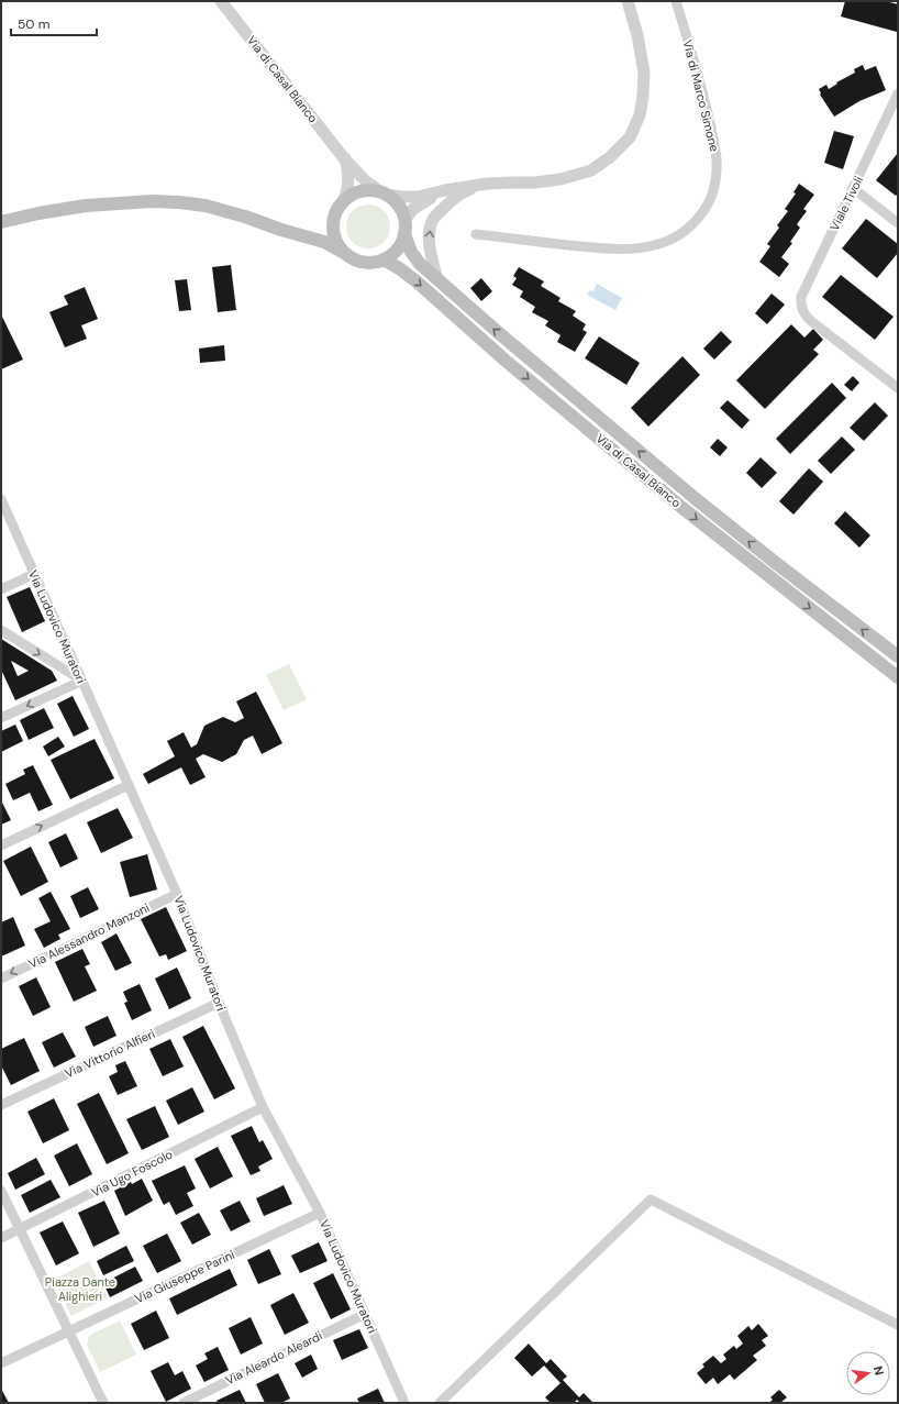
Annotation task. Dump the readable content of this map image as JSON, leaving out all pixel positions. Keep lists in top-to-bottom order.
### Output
{
  "streets": {
    "main road": ["Via di Casal Bianco"],
    "street": [
      "Via di Marco Simone",
      "Viale Tivoli",
      "Via Ludovico Muratori",
      "Via Alessandro Manzoni",
      "Via Vittorio Alfieri",
      "Via Ugo Foscolo",
      "Via Giuseppe Parini",
      "Via Aleardo Aleardi"
    ]
  },
  "crossings": [
    ["Via Ludovico Muratori", "Via Alessandro Manzoni"],
    ["Via Ludovico Muratori", "Via Vittorio Alfieri"],
    ["Via Ludovico Muratori", "Via Ugo Foscolo"],
    ["Via Ludovico Muratori", "Via Giuseppe Parini"],
    ["Via Ludovico Muratori", "Via Aleardo Aleardi"]
  ],
  "one_way": ["Via Alessandro Manzoni"],
  "parks": ["Piazza Dante Alighieri"],
  "scale_bar": "50 m",
  "north": "right"
}
